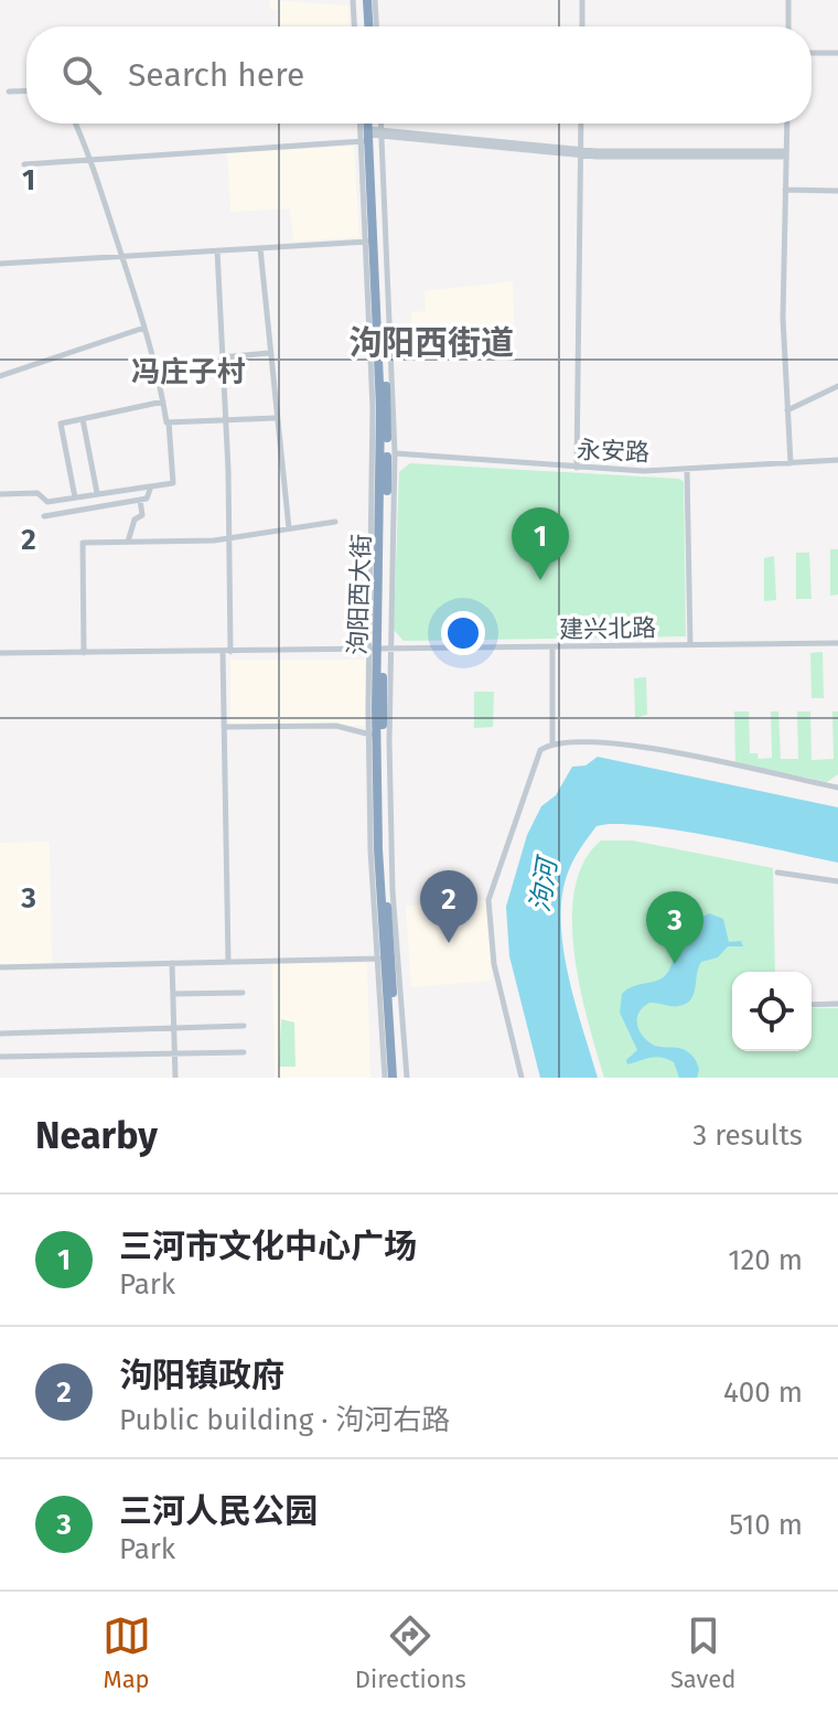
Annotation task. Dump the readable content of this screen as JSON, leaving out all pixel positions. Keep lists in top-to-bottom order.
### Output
{
  "streets": {
    "highway": ["泃阳西大街"],
    "street": ["永安路", "建兴北路"]
  },
  "crossings": [
    ["永安路", "泃阳西大街"],
    ["泃阳西大街", "建兴北路"]
  ],
  "districts": ["泃阳西街道", "冯庄子村"],
  "water": ["泃河"],
  "page": {
    "search": "Search here",
    "pins": ["1", "2", "3"],
    "heading": ["Nearby", "3 results"],
    "list": [
      {
        "mark": "1",
        "name": "三河市文化中心广场",
        "note": "Park",
        "value": "120 m"
      },
      {
        "mark": "2",
        "name": "泃阳镇政府",
        "note": "Public building · 泃河右路",
        "value": "400 m"
      },
      {
        "mark": "3",
        "name": "三河人民公园",
        "note": "Park",
        "value": "510 m"
      }
    ],
    "nav": ["Map", "Directions", "Saved"]
  },
  "grid": {
    "rows": ["1", "2", "3"]
  }
}
